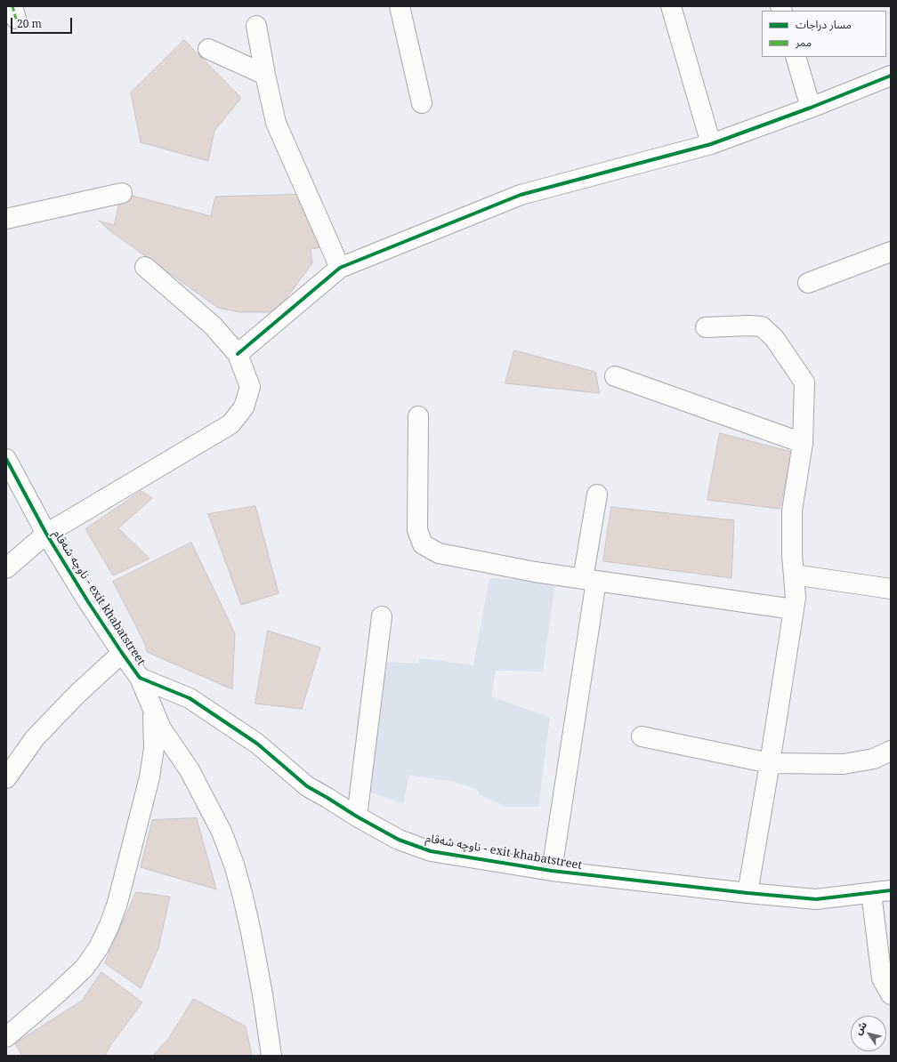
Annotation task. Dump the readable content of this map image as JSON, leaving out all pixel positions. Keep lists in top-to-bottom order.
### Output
{
  "streets": {
    "street": ["ناوچە شەقام - exit khabatstreet"]
  },
  "legend": ["مسار دراجات", "ممر"],
  "scale_bar": "20 m",
  "north": "top left"
}
